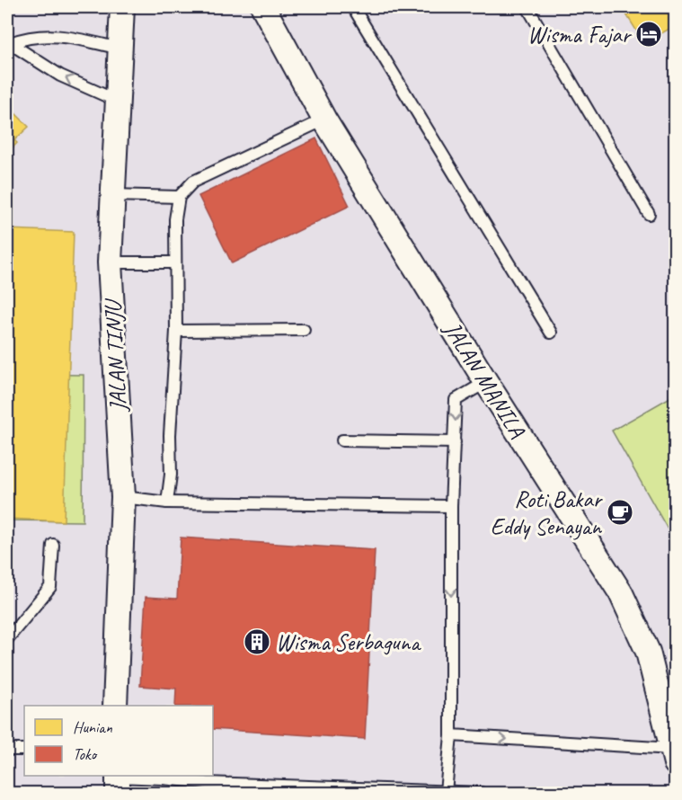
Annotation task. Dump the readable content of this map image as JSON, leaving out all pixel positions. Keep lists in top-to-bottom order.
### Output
{
  "streets": {
    "street": ["JALAN TINJU", "JALAN MANILA"]
  },
  "places": {
    "hotel": ["Wisma Fajar"],
    "cafe": ["Roti Bakar Eddy Senayan"],
    "building": ["Wisma Serbaguna"]
  },
  "legend": ["Hunian", "Toko"]
}
